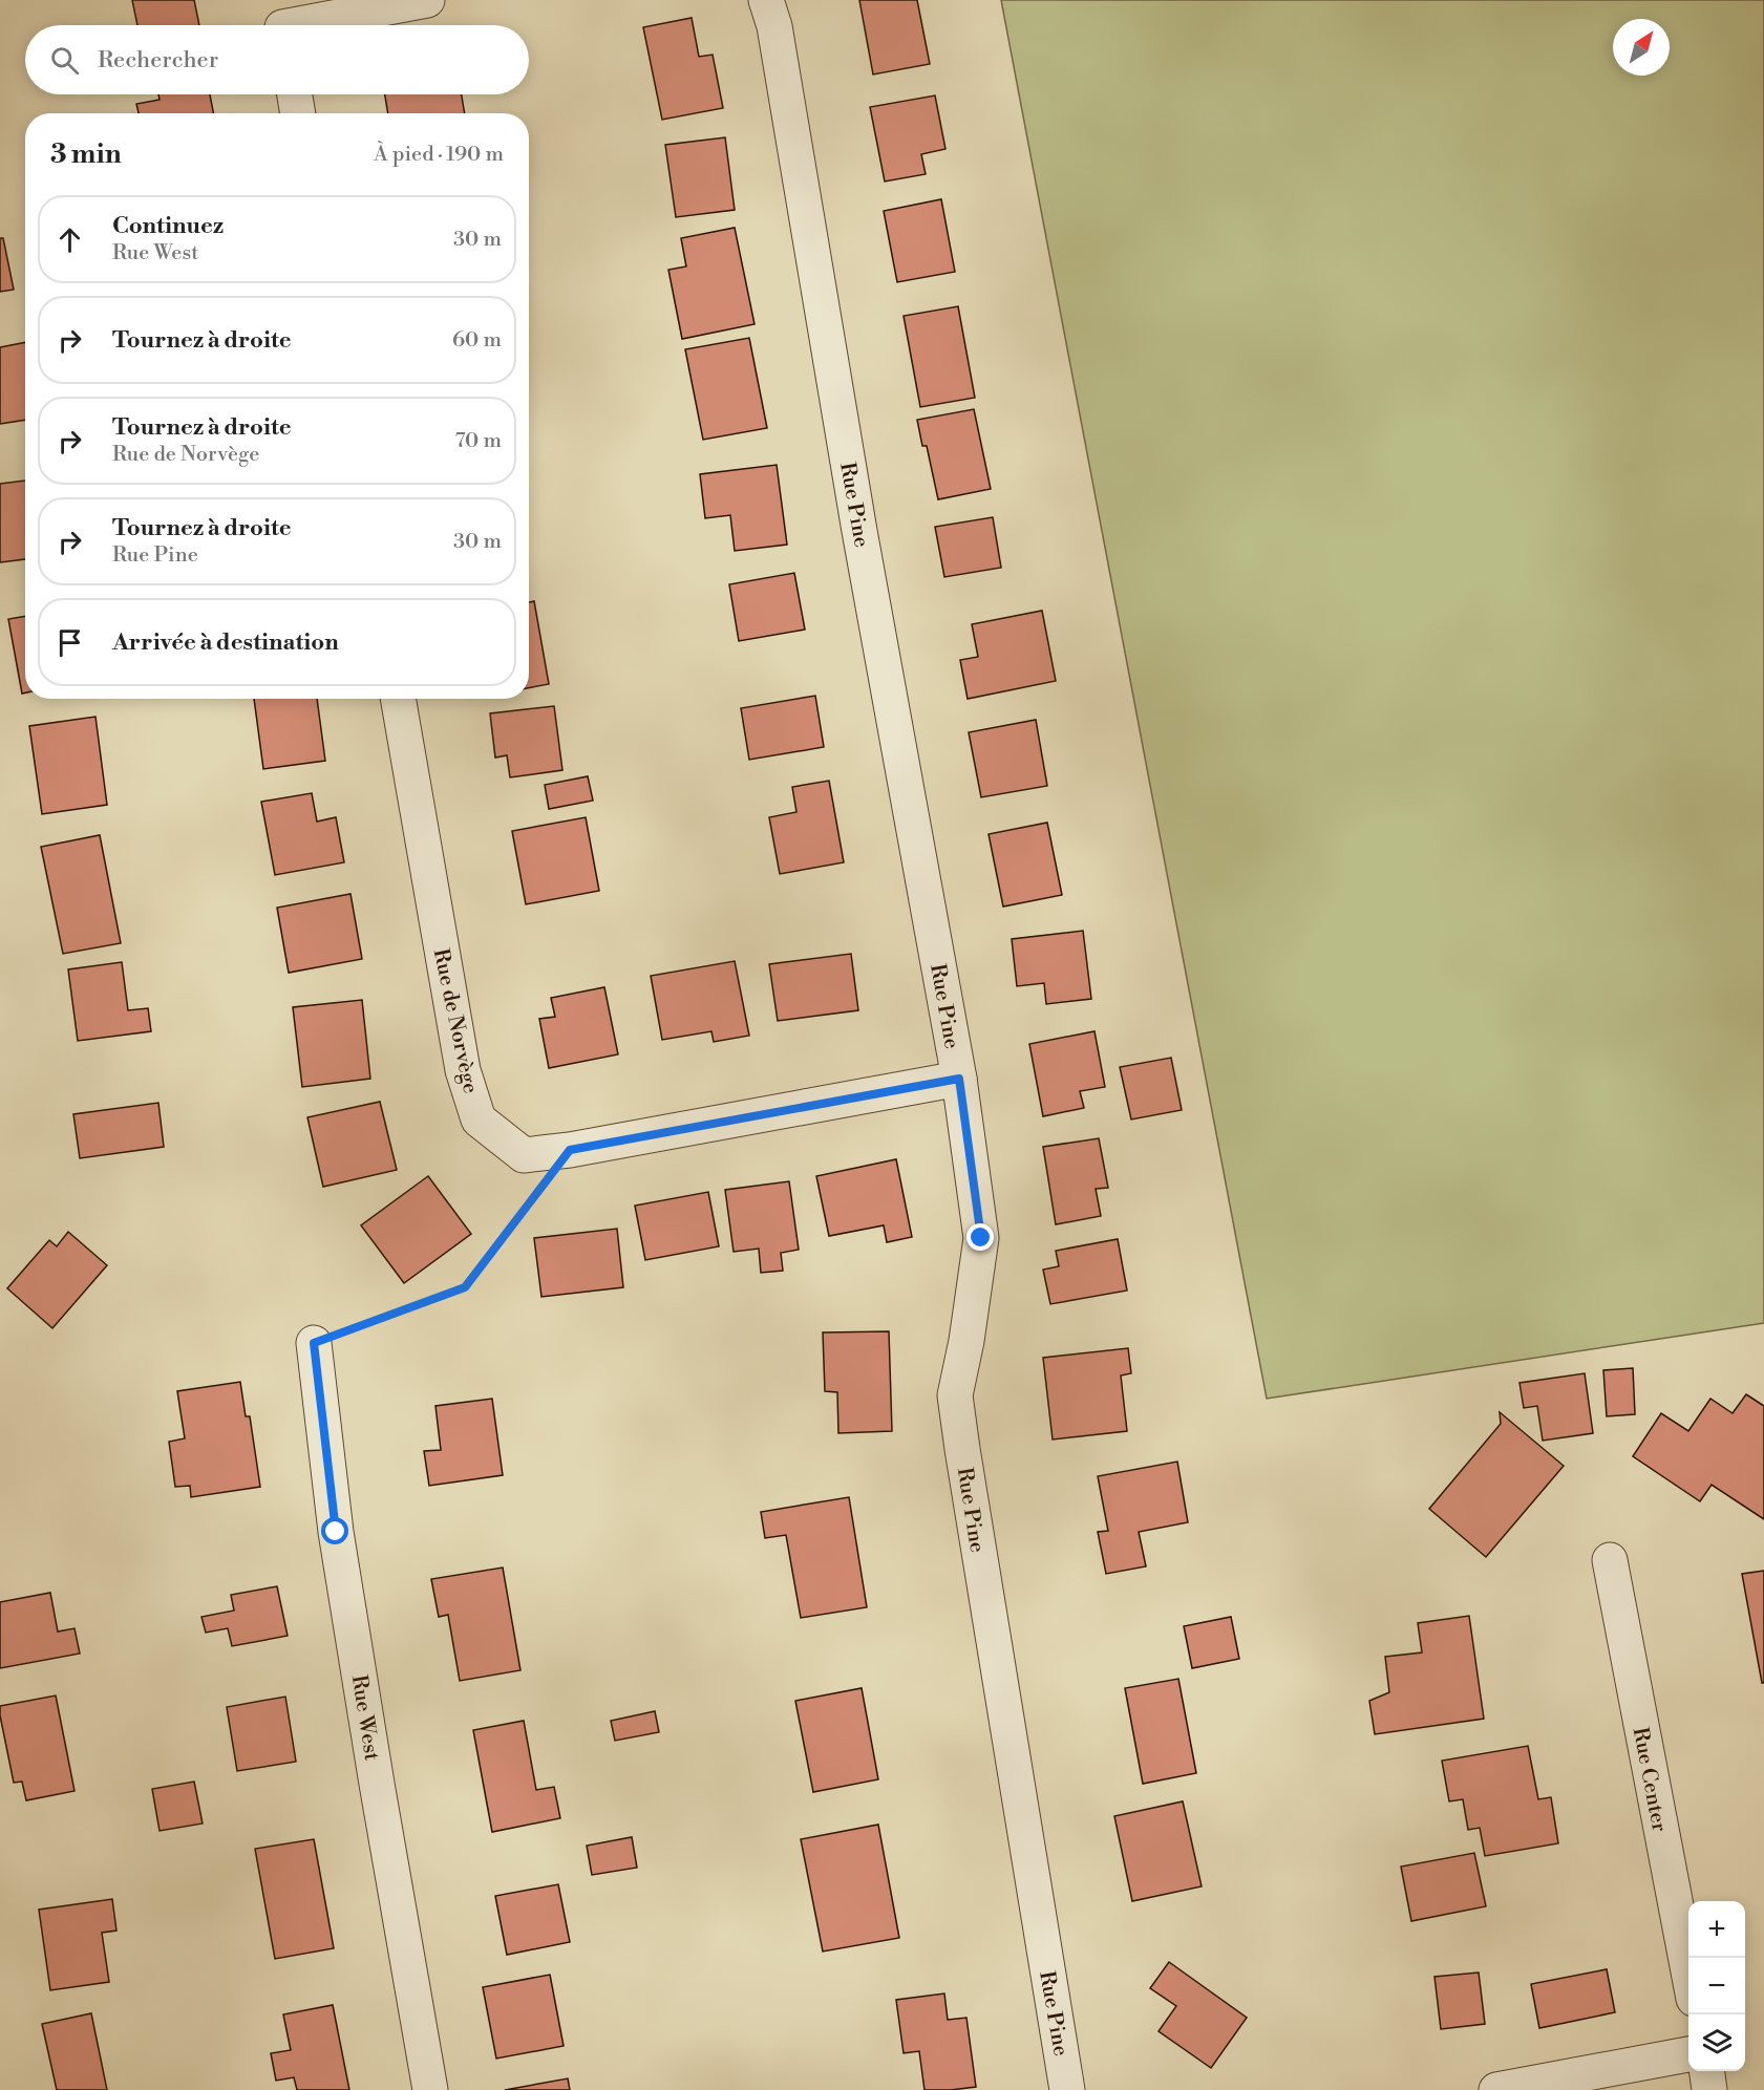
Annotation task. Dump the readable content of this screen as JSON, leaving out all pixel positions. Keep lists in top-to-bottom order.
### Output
{
  "streets": {
    "street": [
      "Rue Pine",
      "Rue de Norvège",
      "Rue West",
      "Rue Center"
    ]
  },
  "crossings": [
    ["Rue Pine", "Rue de Norvège"]
  ],
  "north": "top right",
  "page": {
    "search": "Rechercher",
    "heading": ["3 min", "À pied · 190 m"],
    "list": [
      ["Continuez", "Rue West", "30 m"],
      ["Tournez à droite", "60 m"],
      ["Tournez à droite", "Rue de Norvège", "70 m"],
      ["Tournez à droite", "Rue Pine", "30 m"],
      "Arrivée à destination"
    ],
    "map_buttons": ["+", "−"]
  }
}
